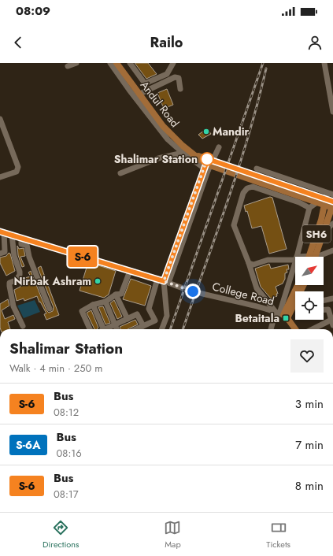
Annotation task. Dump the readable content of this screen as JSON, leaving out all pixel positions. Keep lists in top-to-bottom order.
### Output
{
  "streets": {
    "main road": ["Andul Road", "SH6"],
    "street": ["College Road"]
  },
  "crossings": [
    ["Andul Road", "SH6"]
  ],
  "places": {
    "other": ["Mandir", "Shalimar Station", "Nirbak Ashram"],
    "transit": ["Betaitala"]
  },
  "lines": ["bus line S-6"],
  "north": "top right",
  "page": {
    "status": "08:09",
    "header": "Railo",
    "on_map": "S-6",
    "heading": ["Shalimar Station", "Walk · 4 min · 250 m"],
    "list": [
      {
        "mark": "S-6",
        "name": "Bus",
        "note": "08:12",
        "value": "3 min"
      },
      {
        "mark": "S-6A",
        "name": "Bus",
        "note": "08:16",
        "value": "7 min"
      },
      {
        "mark": "S-6",
        "name": "Bus",
        "note": "08:17",
        "value": "8 min"
      }
    ],
    "tabs": ["Directions", "Map", "Tickets"]
  }
}
